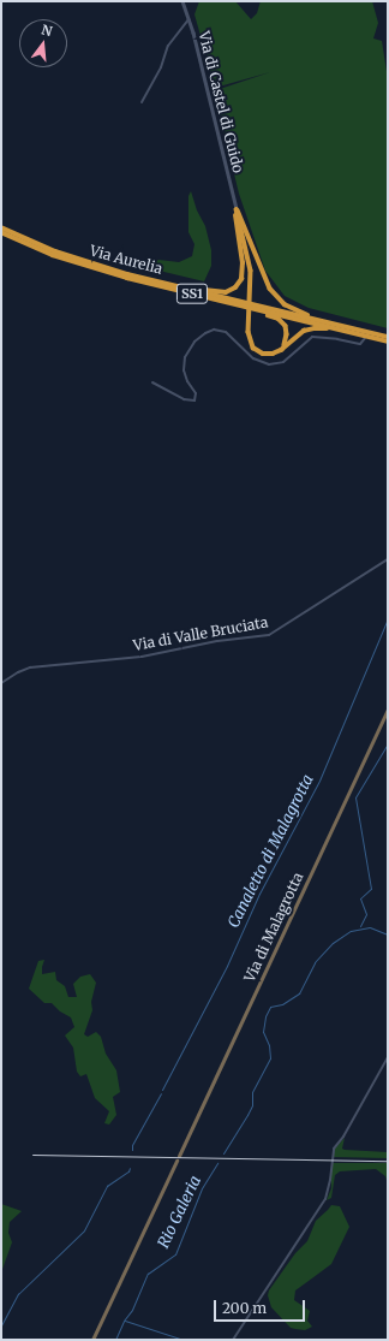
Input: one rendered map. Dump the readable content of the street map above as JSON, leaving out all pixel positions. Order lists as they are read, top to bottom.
{
  "streets": {
    "highway": ["Via Aurelia", "SS1"],
    "main road": ["Via di Malagrotta"],
    "street": ["Via di Castel di Guido", "Via di Valle Bruciata"]
  },
  "water": ["Canaletto di Malagrotta", "Rio Galeria"],
  "scale_bar": "200 m",
  "north": "top"
}
